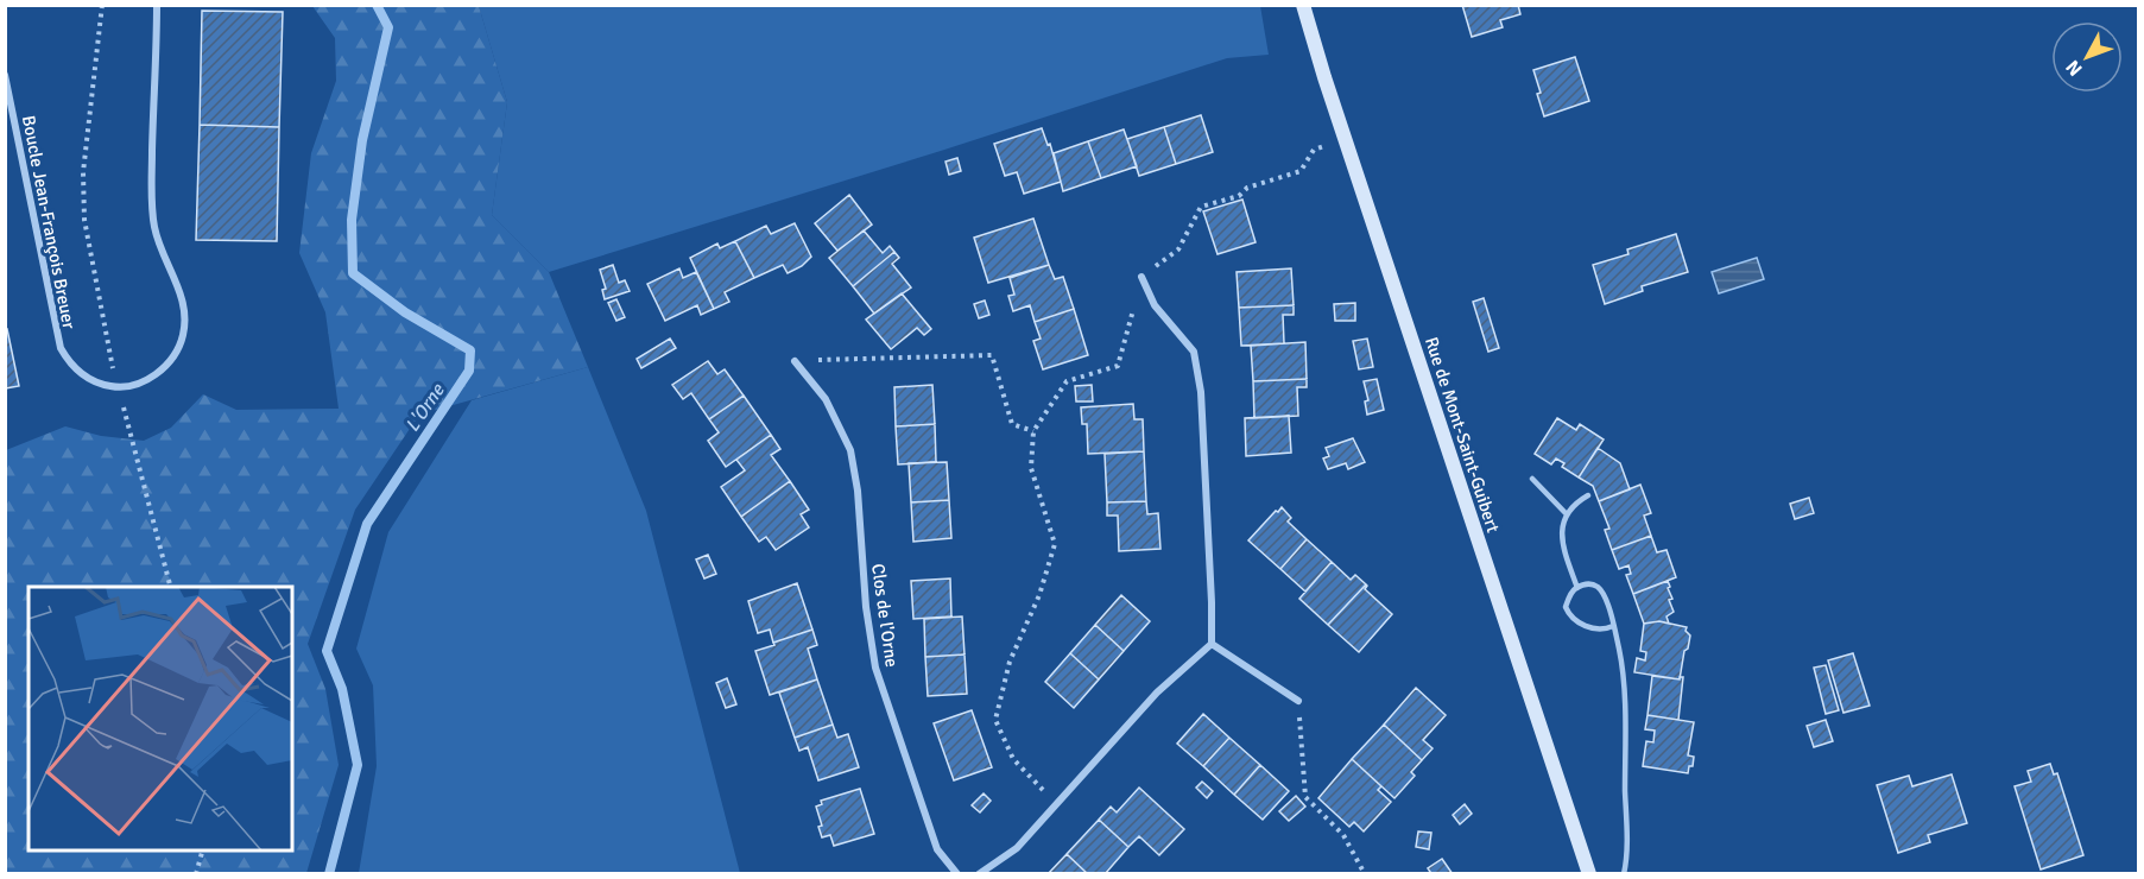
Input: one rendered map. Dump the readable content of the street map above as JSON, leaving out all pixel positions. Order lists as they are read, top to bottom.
{
  "streets": {
    "street": ["Boucle Jean-François Breuer", "Rue de Mont-Saint-Guibert", "Clos de l'Orne"]
  },
  "water": ["L'Orne"],
  "north": "bottom left"
}
